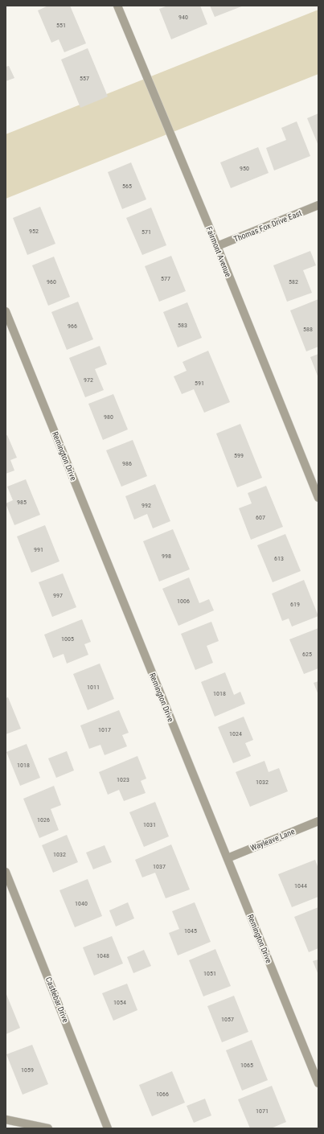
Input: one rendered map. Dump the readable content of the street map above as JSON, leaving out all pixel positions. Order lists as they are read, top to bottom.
{
  "streets": {
    "street": [
      "Thomas Fox Drive East",
      "Fairmont Avenue",
      "Remington Drive",
      "Wayleave Lane",
      "Castlebar Drive"
    ]
  },
  "crossings": [
    ["Thomas Fox Drive East", "Fairmont Avenue"],
    ["Remington Drive", "Wayleave Lane"]
  ],
  "house_numbers": [
    "940",
    "551",
    "557",
    "950",
    "565",
    "952",
    "571",
    "577",
    "960",
    "582",
    "583",
    "966",
    "588",
    "972",
    "591",
    "980",
    "599",
    "986",
    "985",
    "992",
    "607",
    "991",
    "998",
    "613",
    "997",
    "1006",
    "619",
    "1005",
    "625",
    "1011",
    "1018",
    "1017",
    "1024",
    "1018",
    "1023",
    "1032",
    "1026",
    "1031",
    "1032",
    "1037",
    "1044",
    "1040",
    "1045",
    "1048",
    "1051",
    "1054",
    "1057",
    "1065",
    "1059",
    "1066",
    "1071"
  ]
}
